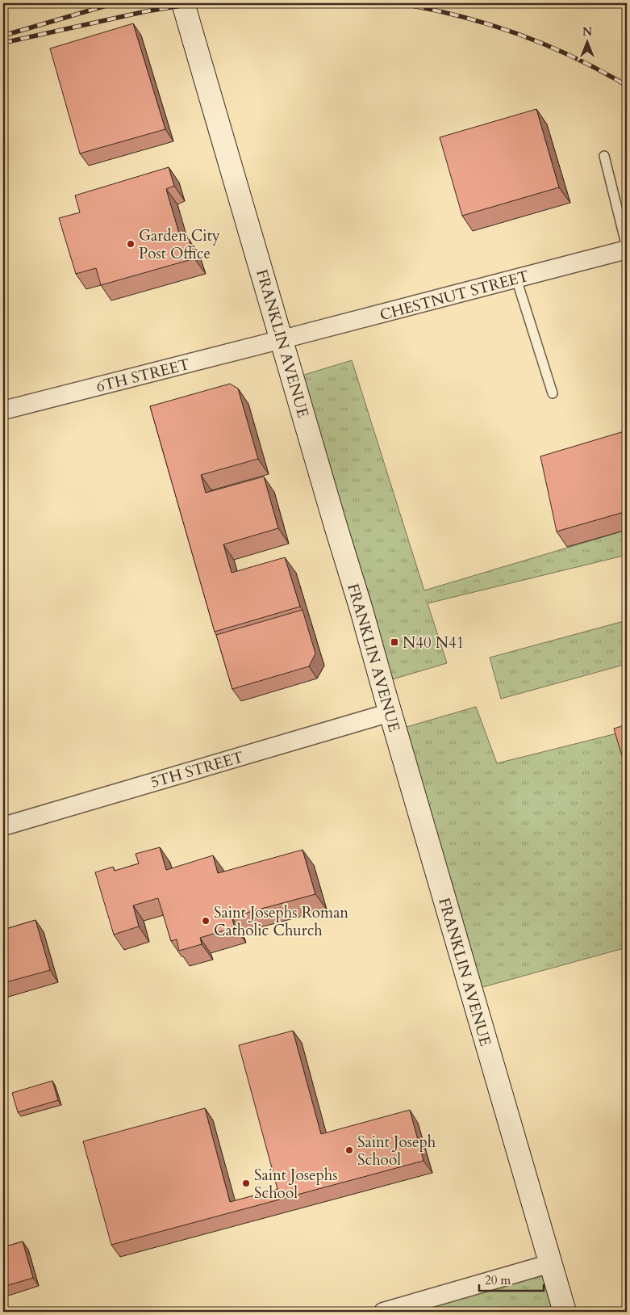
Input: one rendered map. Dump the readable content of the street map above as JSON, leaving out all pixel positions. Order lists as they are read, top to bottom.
{
  "streets": {
    "main road": ["FRANKLIN AVENUE"],
    "street": ["CHESTNUT STREET", "6TH STREET", "5TH STREET"]
  },
  "crossings": [
    ["CHESTNUT STREET", "FRANKLIN AVENUE"],
    ["CHESTNUT STREET", "6TH STREET"],
    ["FRANKLIN AVENUE", "6TH STREET"],
    ["FRANKLIN AVENUE", "5TH STREET"]
  ],
  "places": {
    "other": [
      "Garden City Post Office",
      "Saint Josephs Roman Catholic Church",
      "Saint Joseph School",
      "Saint Josephs School"
    ],
    "transit": ["N40 N41"]
  },
  "scale_bar": "20 m",
  "north": "top"
}
